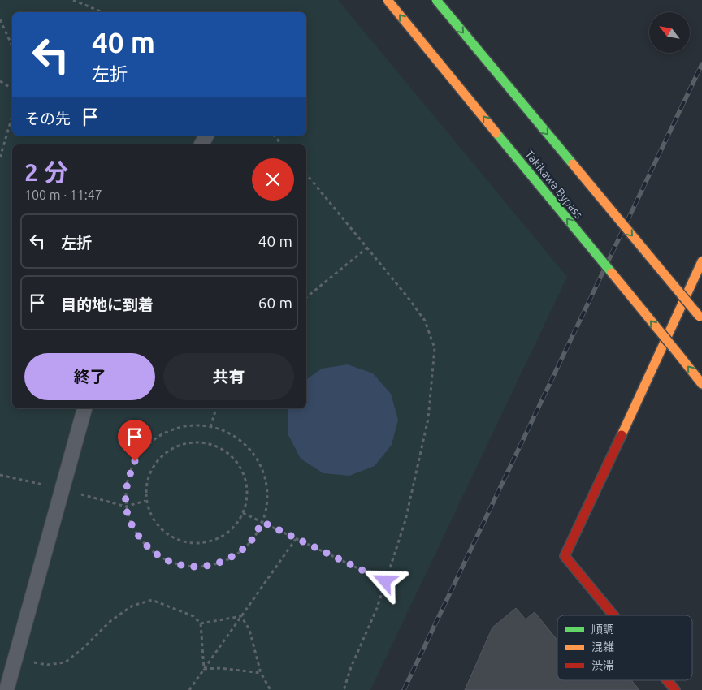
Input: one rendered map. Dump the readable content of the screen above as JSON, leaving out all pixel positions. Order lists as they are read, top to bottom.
{
  "streets": {
    "main road": ["Takikawa Bypass"]
  },
  "legend": ["順調", "混雑", "渋滞"],
  "north": "top left",
  "page": {
    "turn": ["40 m", "左折"],
    "then": "その先",
    "heading": ["2 分", "100 m · 11:47"],
    "list": [
      {
        "name": "左折",
        "value": "40 m"
      },
      {
        "name": "目的地に到着",
        "value": "60 m"
      }
    ],
    "buttons": ["終了", "共有"]
  }
}
